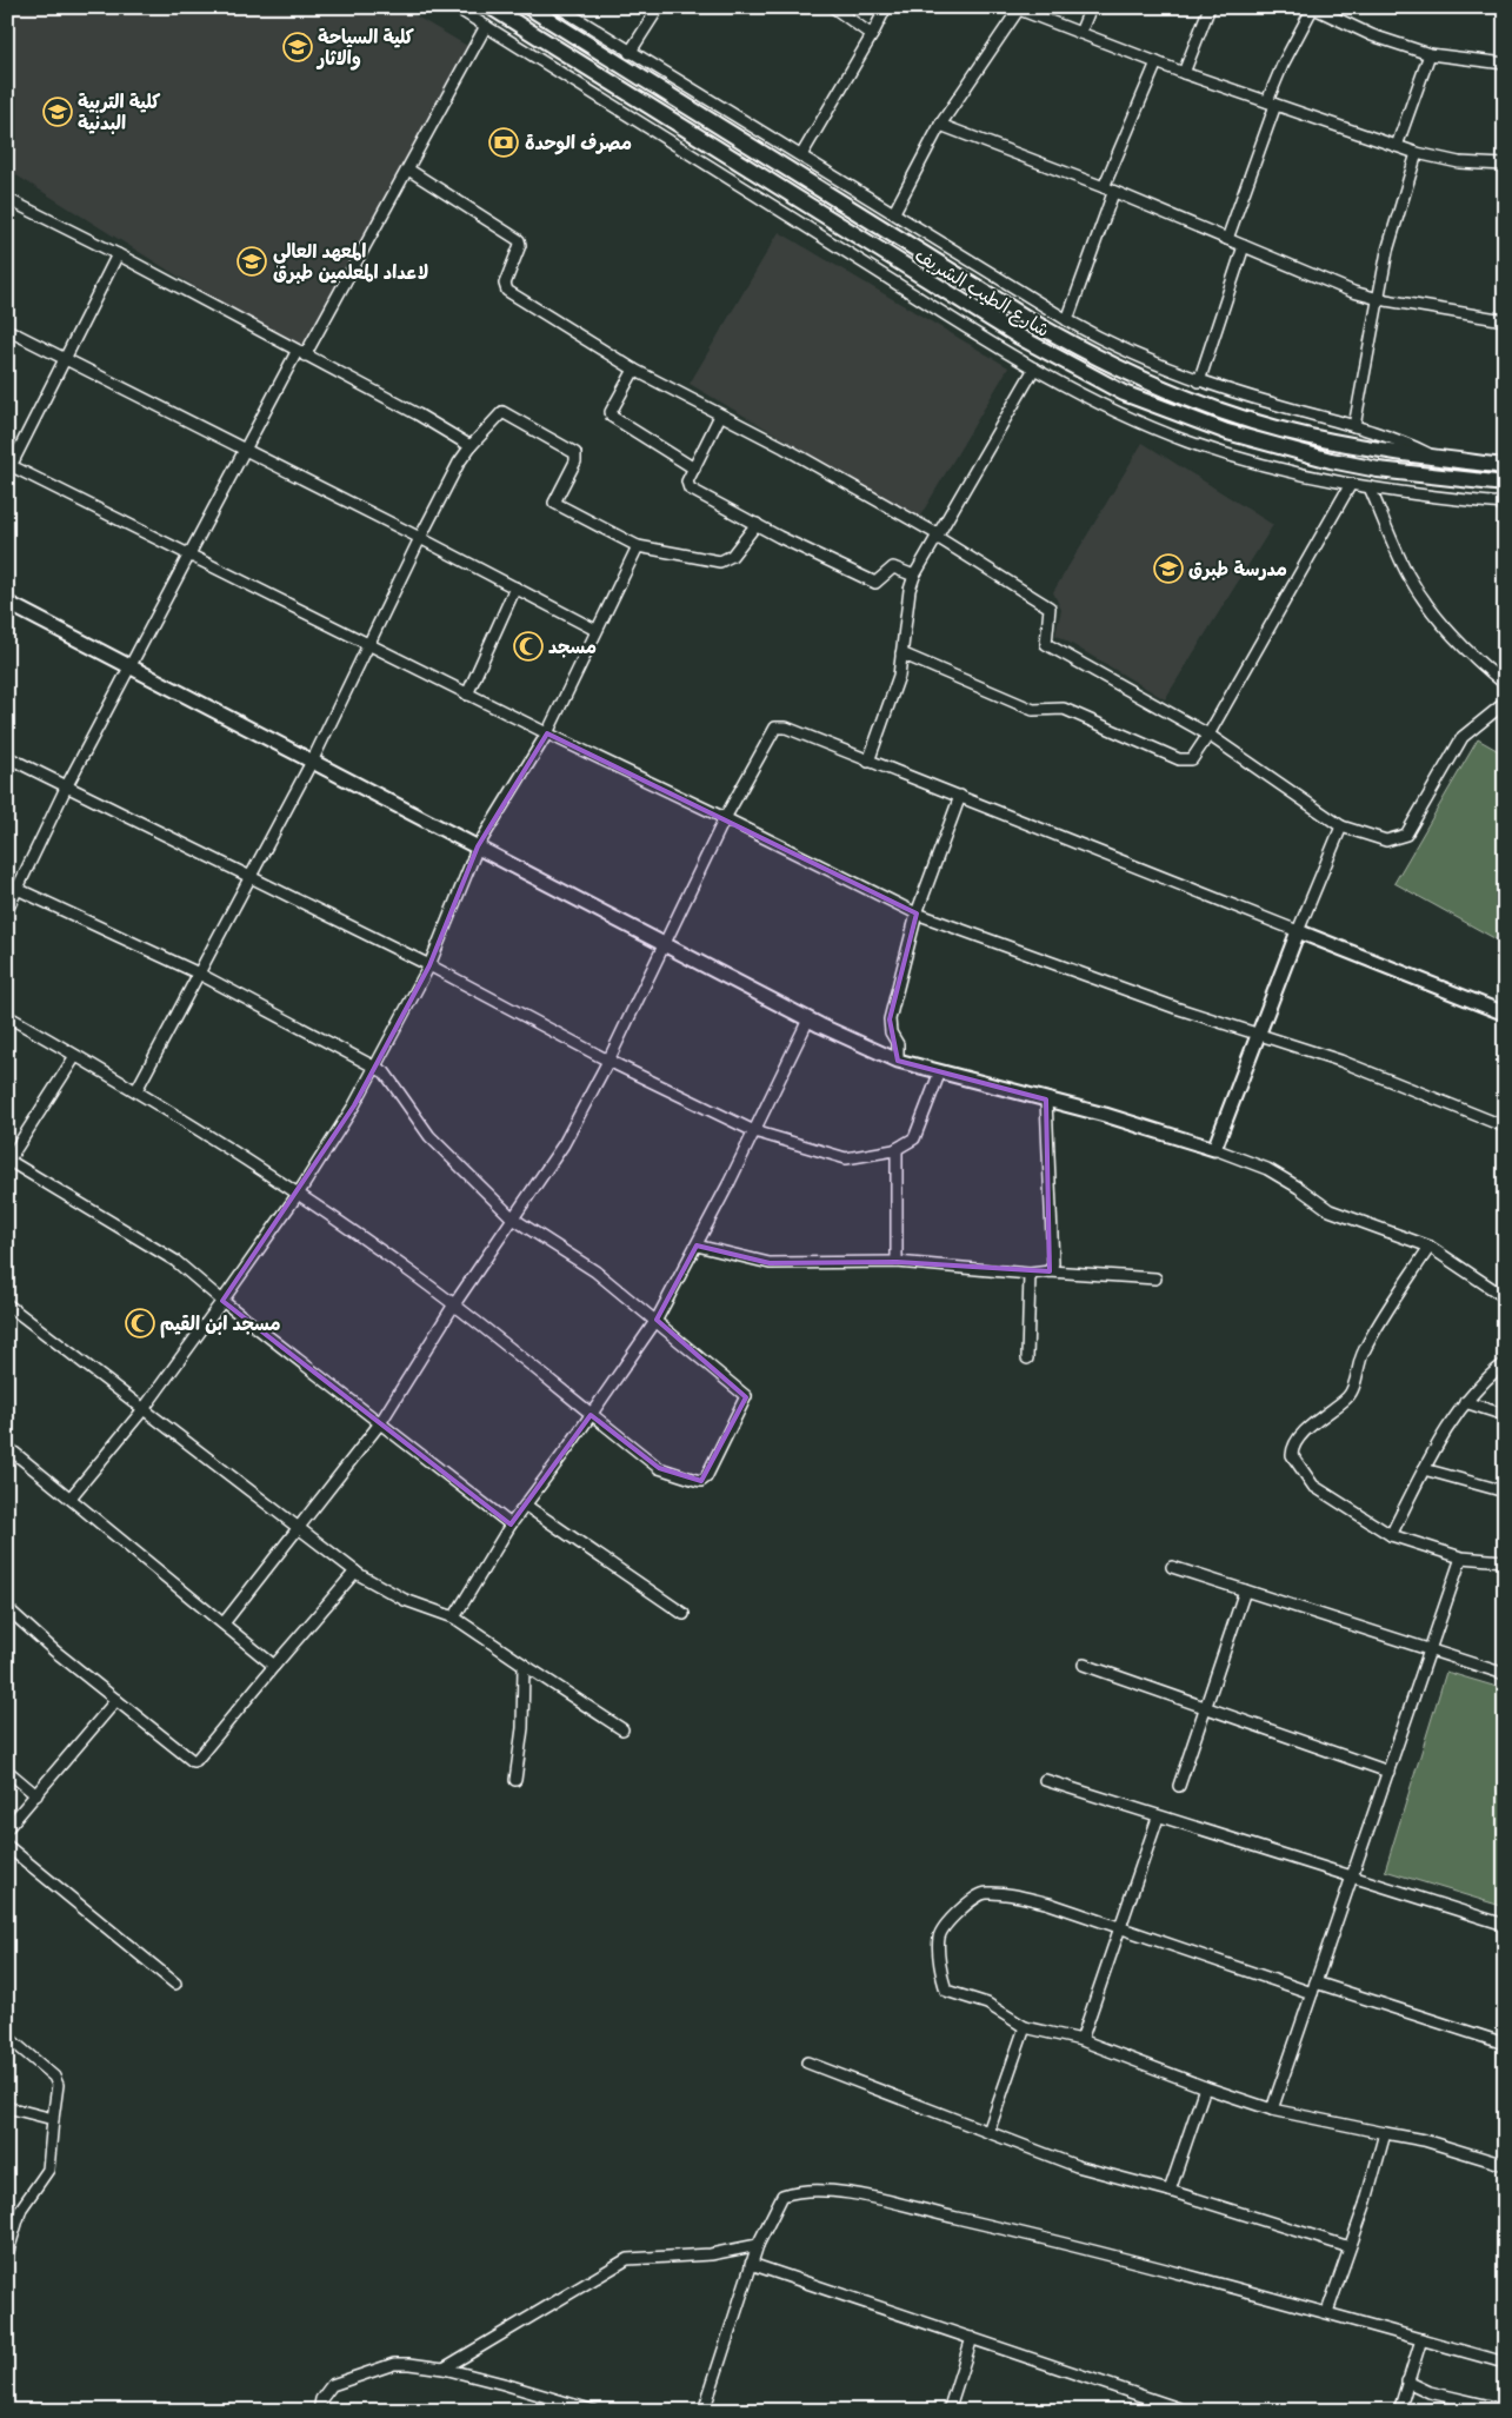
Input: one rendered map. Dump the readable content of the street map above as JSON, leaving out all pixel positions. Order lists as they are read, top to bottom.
{
  "streets": {
    "main road": ["شارع الطيب الشريف"]
  },
  "places": {
    "school or university": [
      "كلية السياحة والاثار",
      "كلية التربية البدنية",
      "المعهد العالي لاعداد المعلمين طبرق",
      "مدرسة طبرق"
    ],
    "bank": ["مصرف الوحدة"],
    "mosque": ["مسجد", "مسجد ابن القيم"]
  }
}
